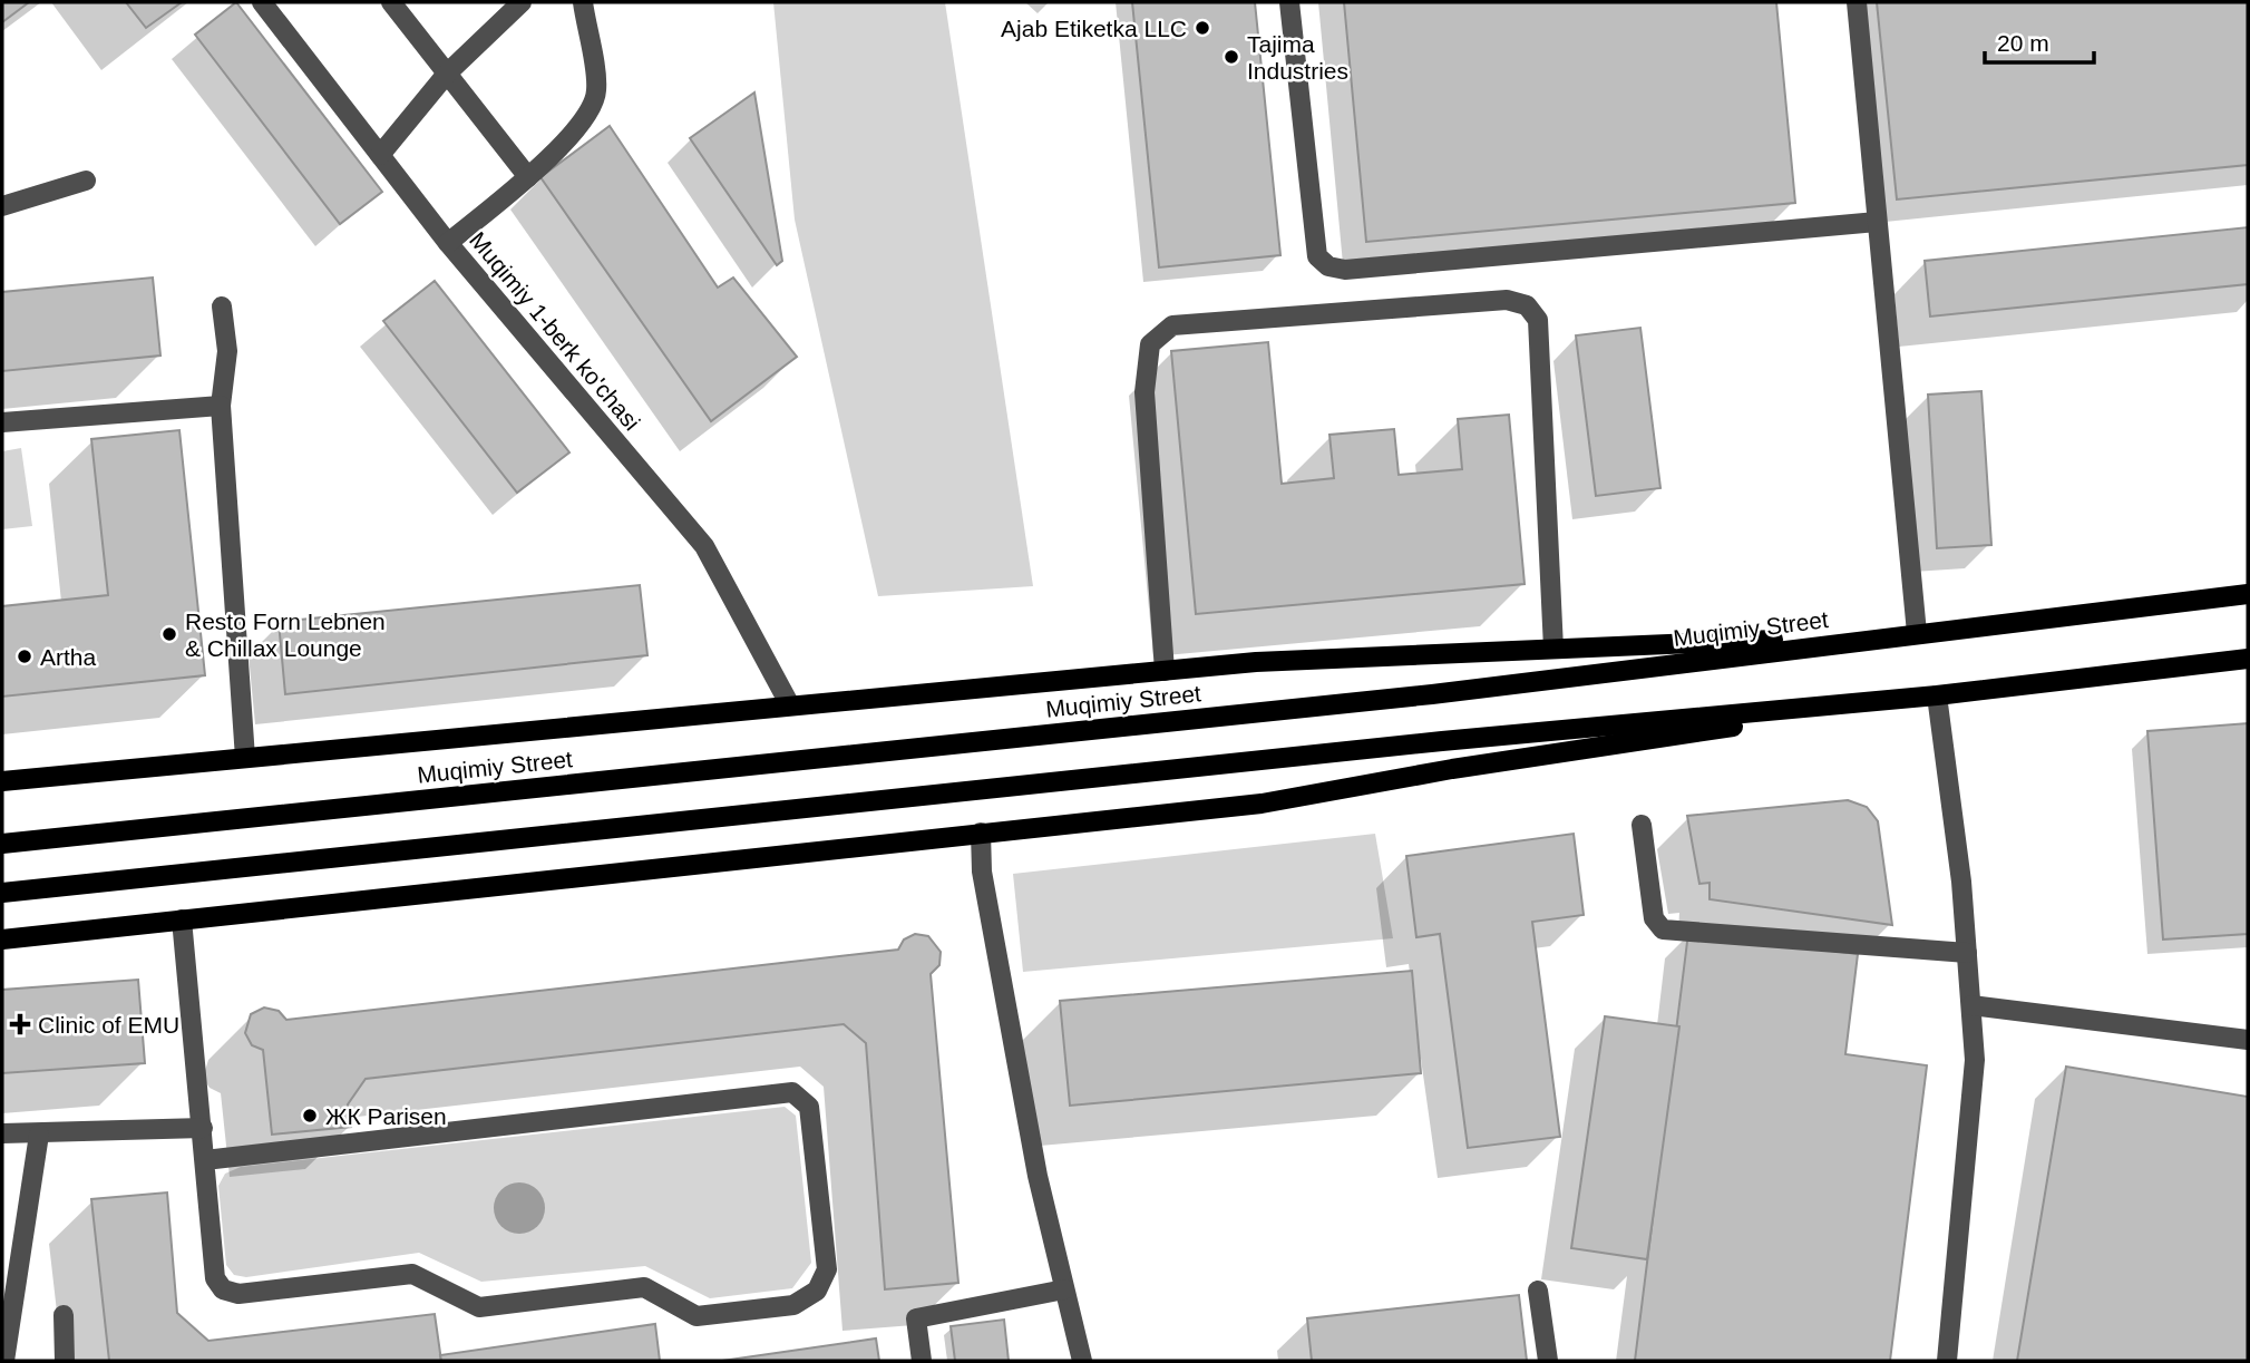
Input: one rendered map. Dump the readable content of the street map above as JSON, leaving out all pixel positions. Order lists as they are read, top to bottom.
{
  "streets": {
    "main road": ["Muqimiy Street"],
    "lane": ["Muqimiy 1-berk ko'chasi"]
  },
  "places": {
    "other": [
      "Ajab Etiketka LLC",
      "Tajima Industries",
      "Resto Forn Lebnen & Chillax Lounge",
      "Artha",
      "ЖК Parisen"
    ],
    "health": ["Clinic of EMU"]
  },
  "scale_bar": "20 m"
}
